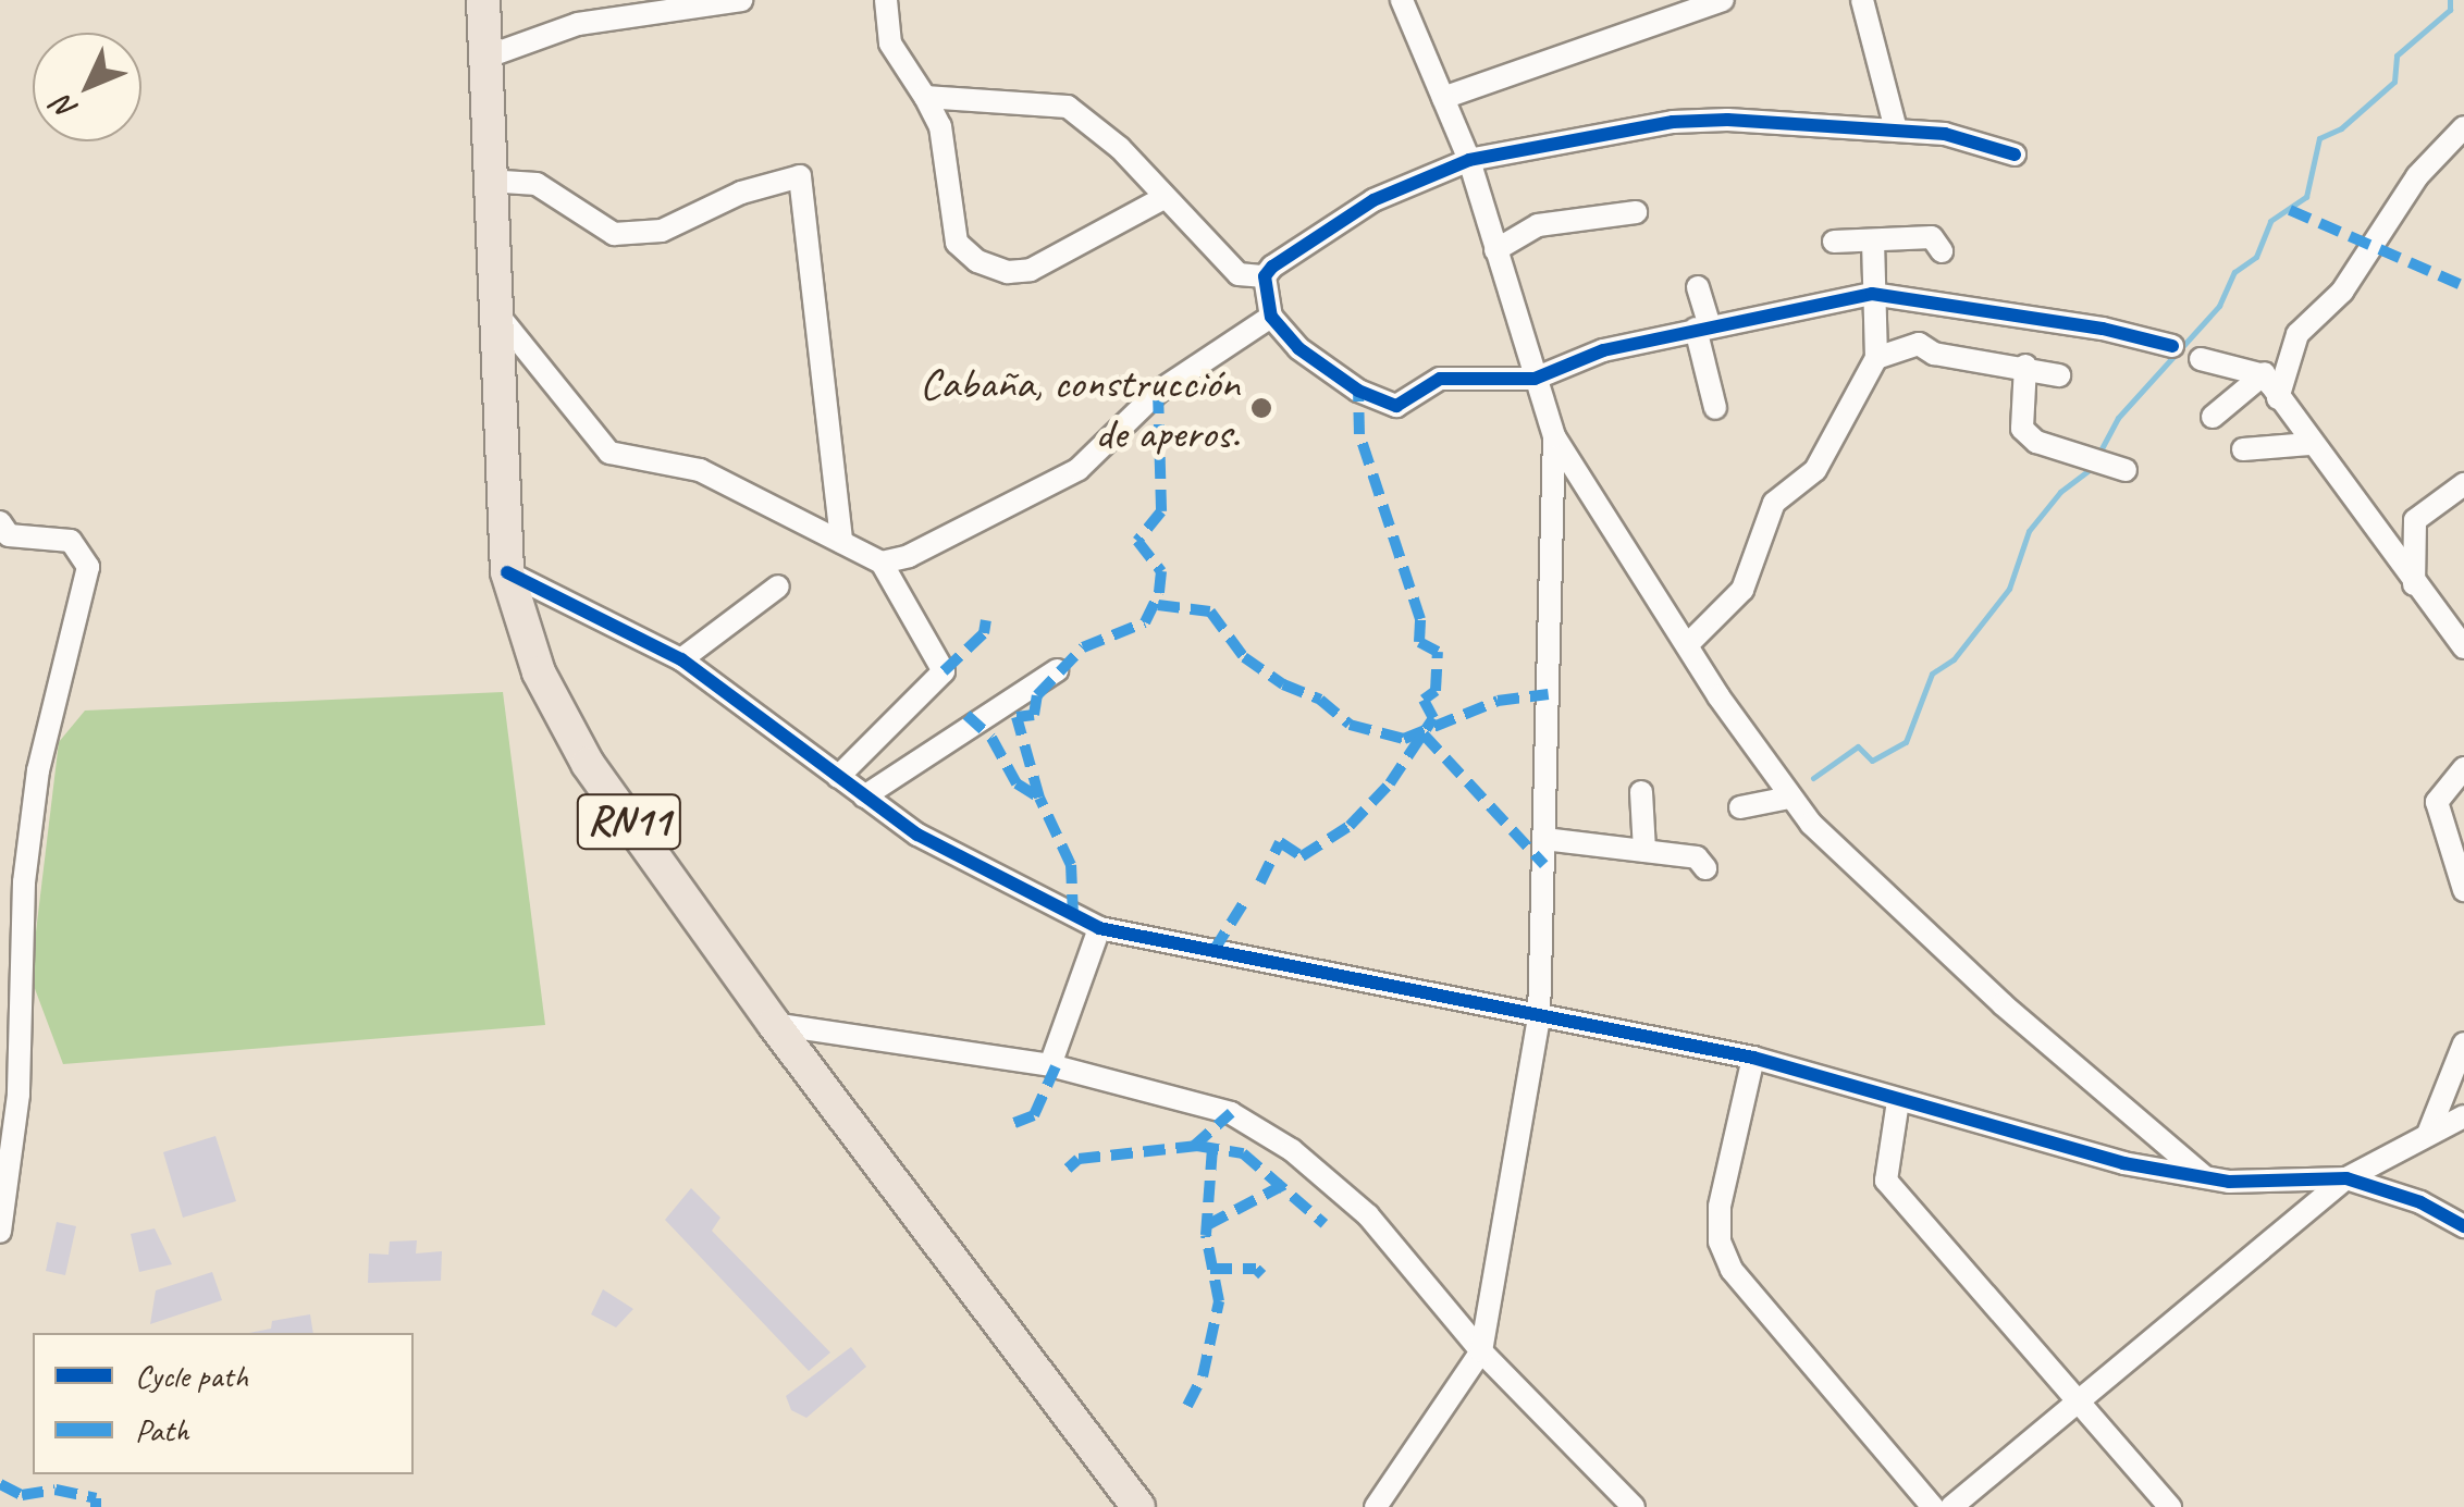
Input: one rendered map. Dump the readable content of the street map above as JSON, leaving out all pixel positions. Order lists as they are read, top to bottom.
{
  "streets": {
    "main road": ["RN11"]
  },
  "places": ["Cabaña, construcción de aperos."],
  "legend": ["Cycle path", "Path"],
  "north": "bottom left"
}
